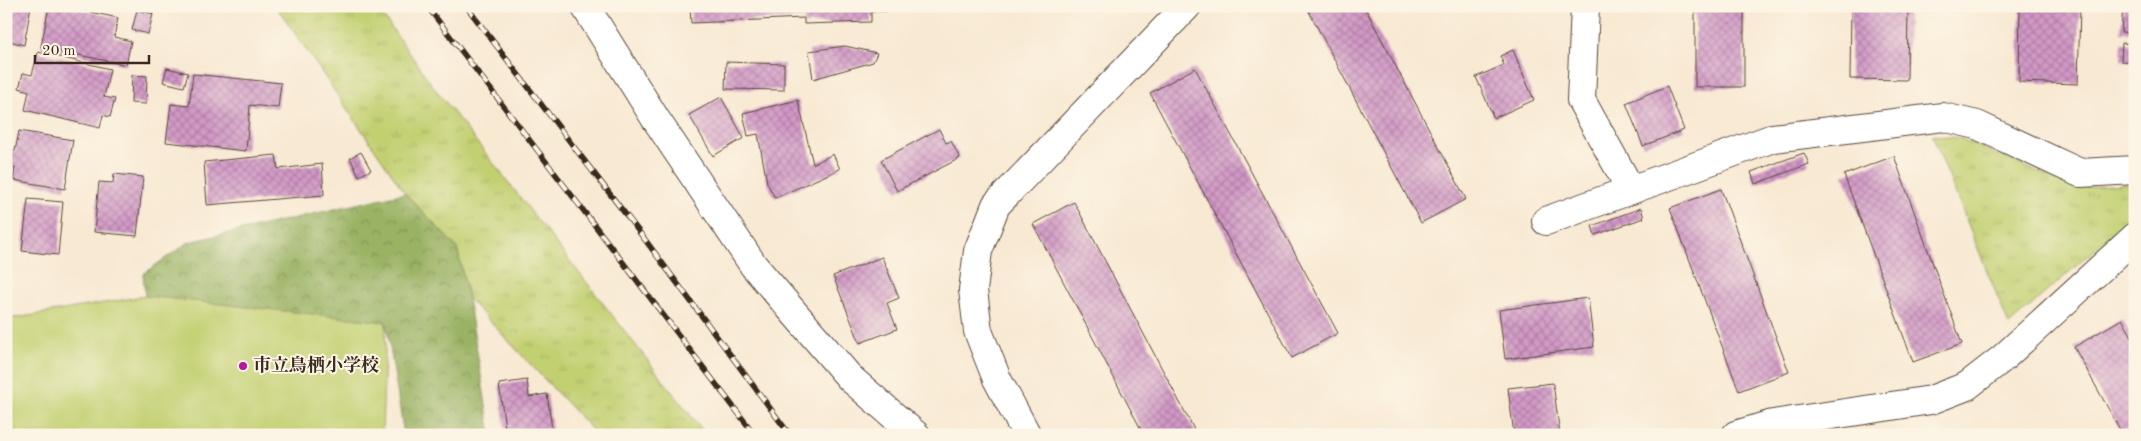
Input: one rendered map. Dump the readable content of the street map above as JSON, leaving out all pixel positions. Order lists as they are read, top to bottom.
{
  "places": ["市立鳥栖小学校"],
  "scale_bar": "20 m"
}
